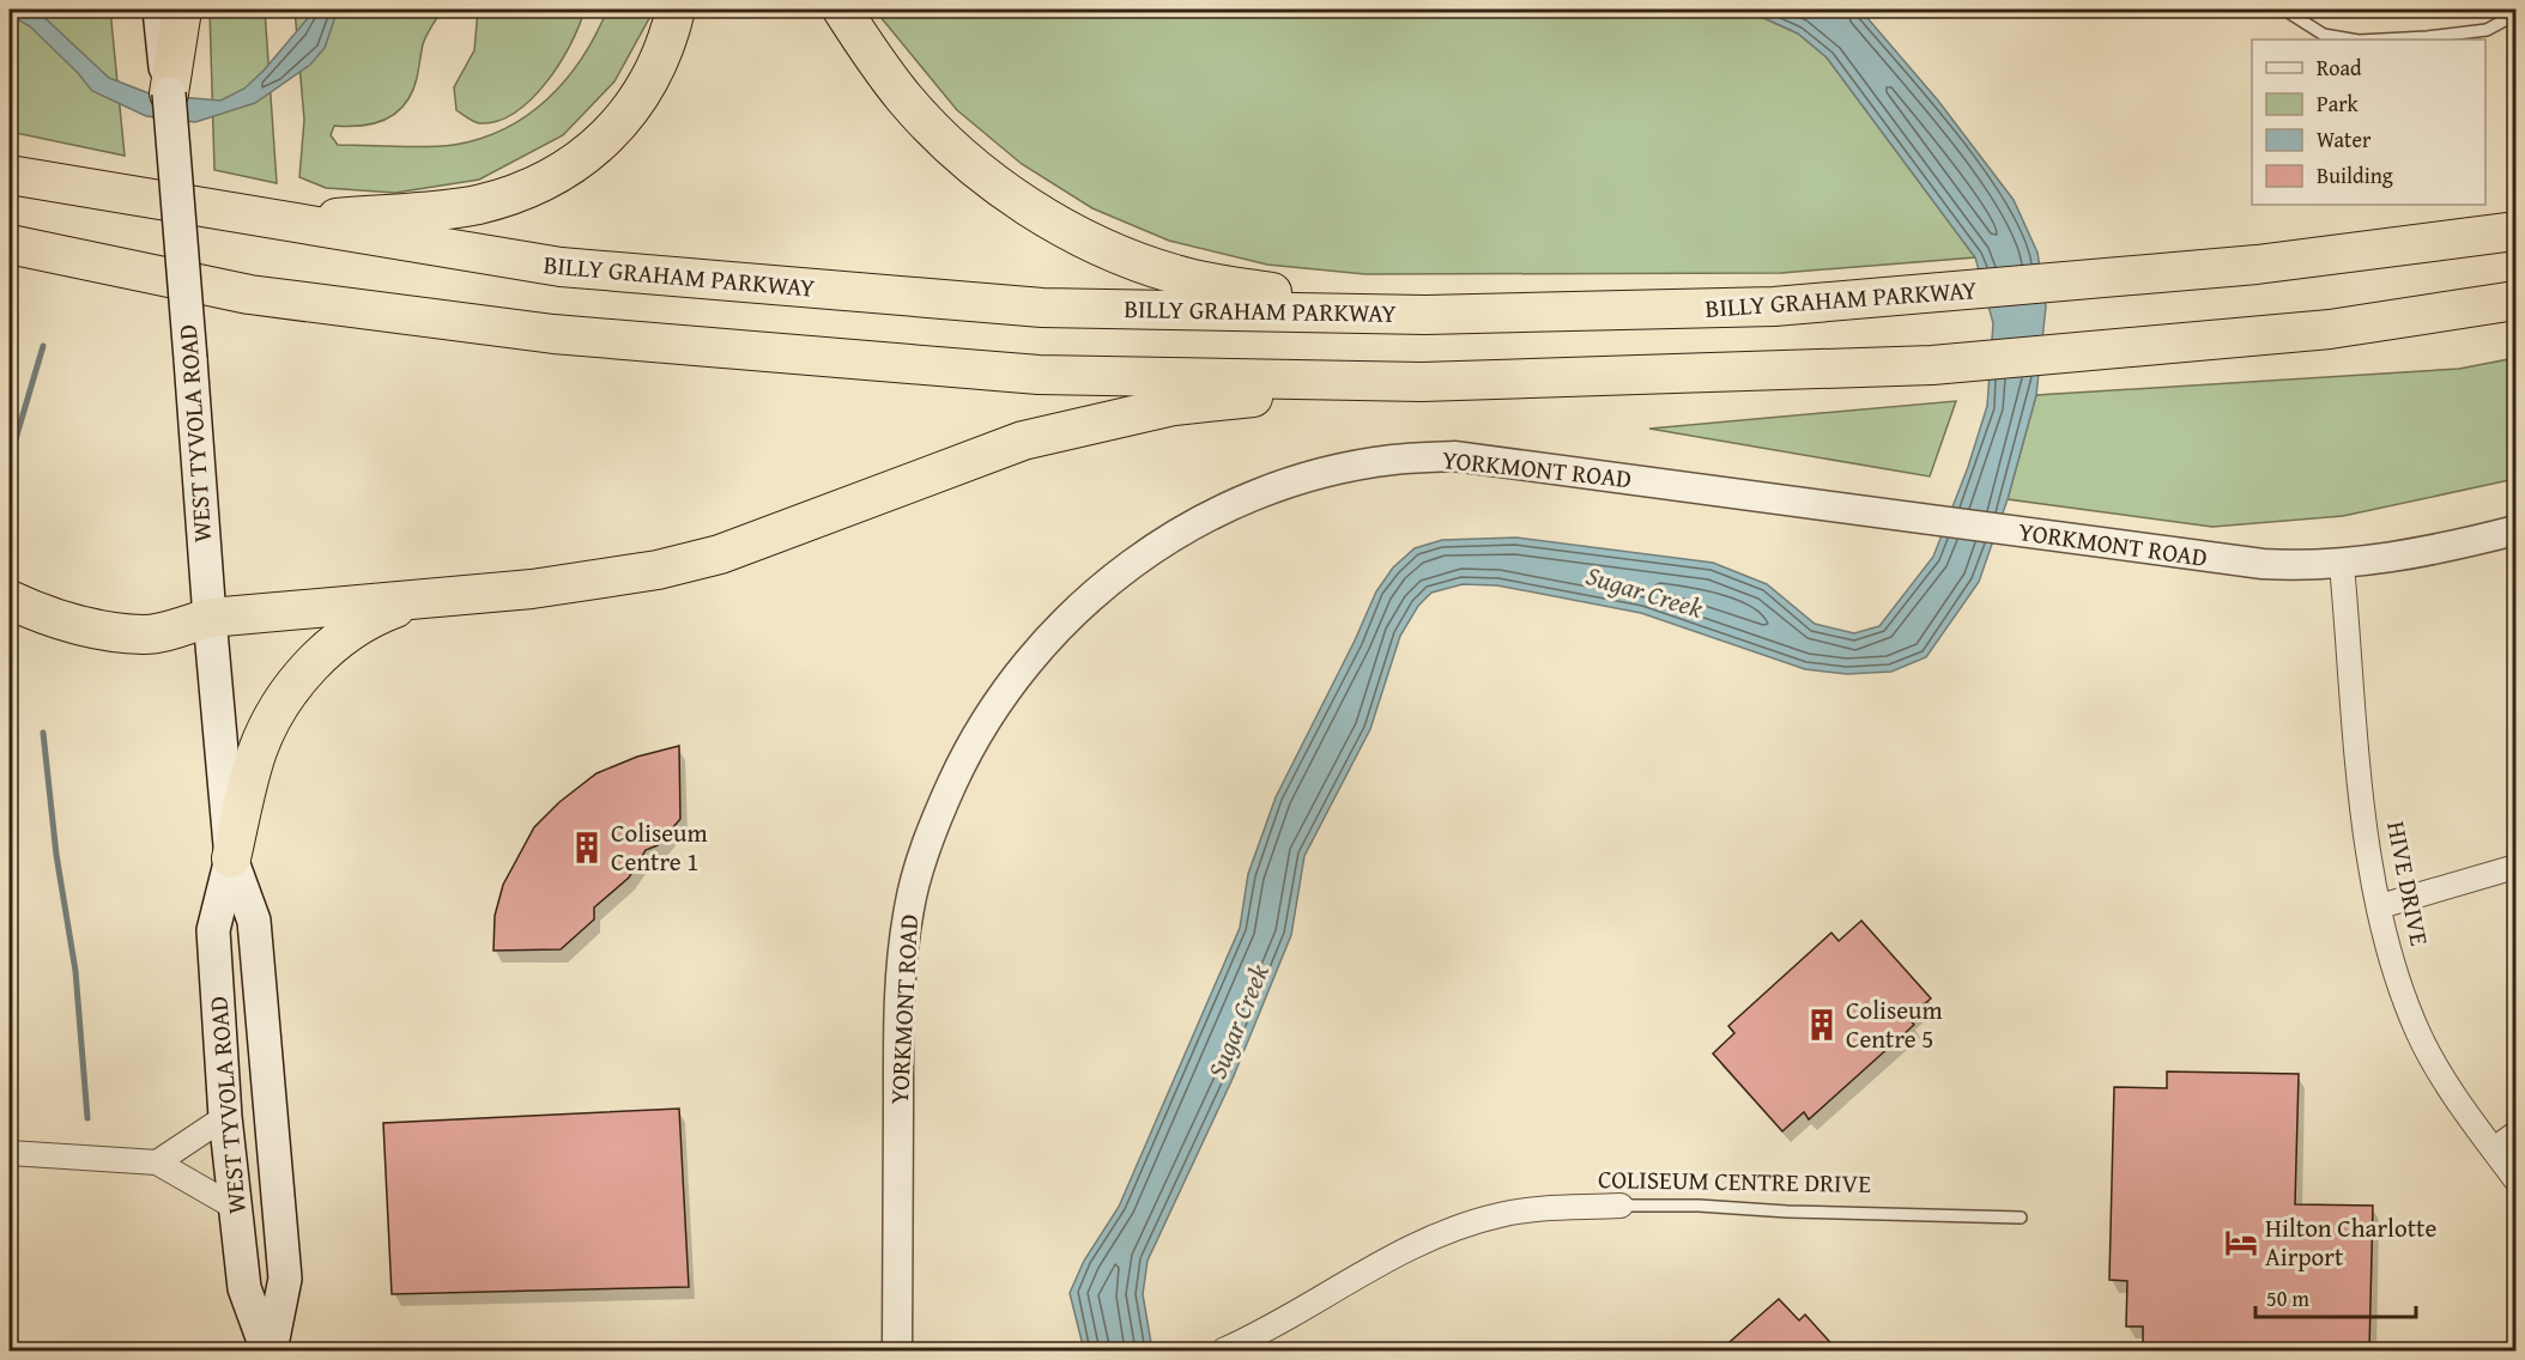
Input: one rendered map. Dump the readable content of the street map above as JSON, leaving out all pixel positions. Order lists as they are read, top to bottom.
{
  "streets": {
    "highway": ["BILLY GRAHAM PARKWAY"],
    "main road": ["WEST TYVOLA ROAD"],
    "street": ["YORKMONT ROAD", "HIVE DRIVE", "COLISEUM CENTRE DRIVE"]
  },
  "crossings": [
    ["YORKMONT ROAD", "HIVE DRIVE"]
  ],
  "water": ["Sugar Creek"],
  "places": {
    "building": ["Coliseum Centre 1", "Coliseum Centre 5"],
    "hotel": ["Hilton Charlotte Airport"]
  },
  "legend": [
    "Road",
    "Park",
    "Water",
    "Building"
  ],
  "scale_bar": "50 m"
}
